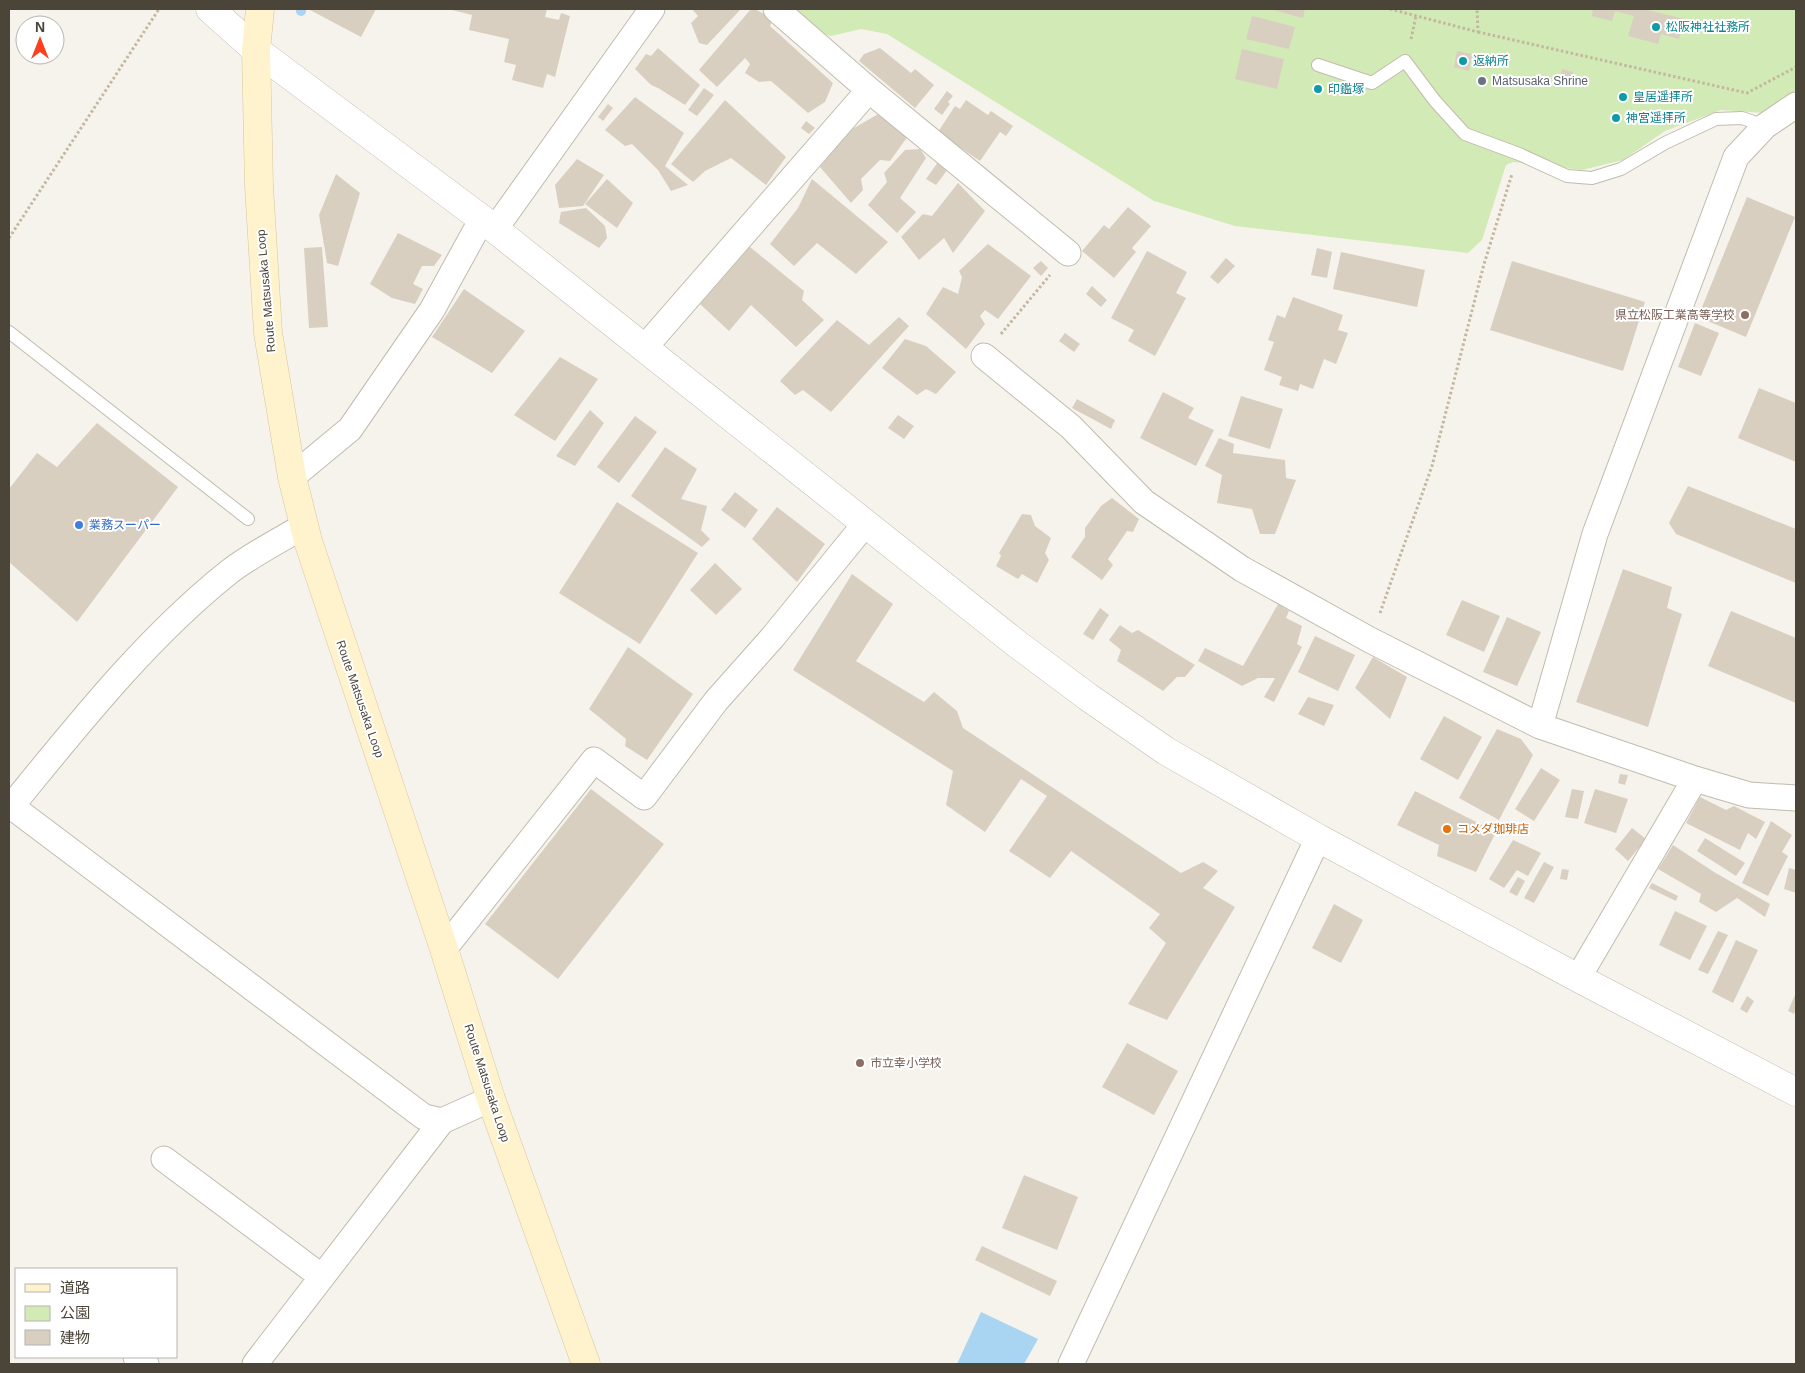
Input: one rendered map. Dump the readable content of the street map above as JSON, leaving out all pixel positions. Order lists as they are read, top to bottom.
{
  "streets": {
    "main road": ["Route Matsusaka Loop"]
  },
  "places": [
    "松阪神社社務所",
    "返納所",
    "Matsusaka Shrine",
    "印鑑塚",
    "皇居遥拝所",
    "神宮遥拝所",
    "県立松阪工業高等学校",
    "業務スーパー",
    "コメダ珈琲店",
    "市立幸小学校"
  ],
  "legend": ["道路", "公園", "建物"],
  "north": "top"
}
